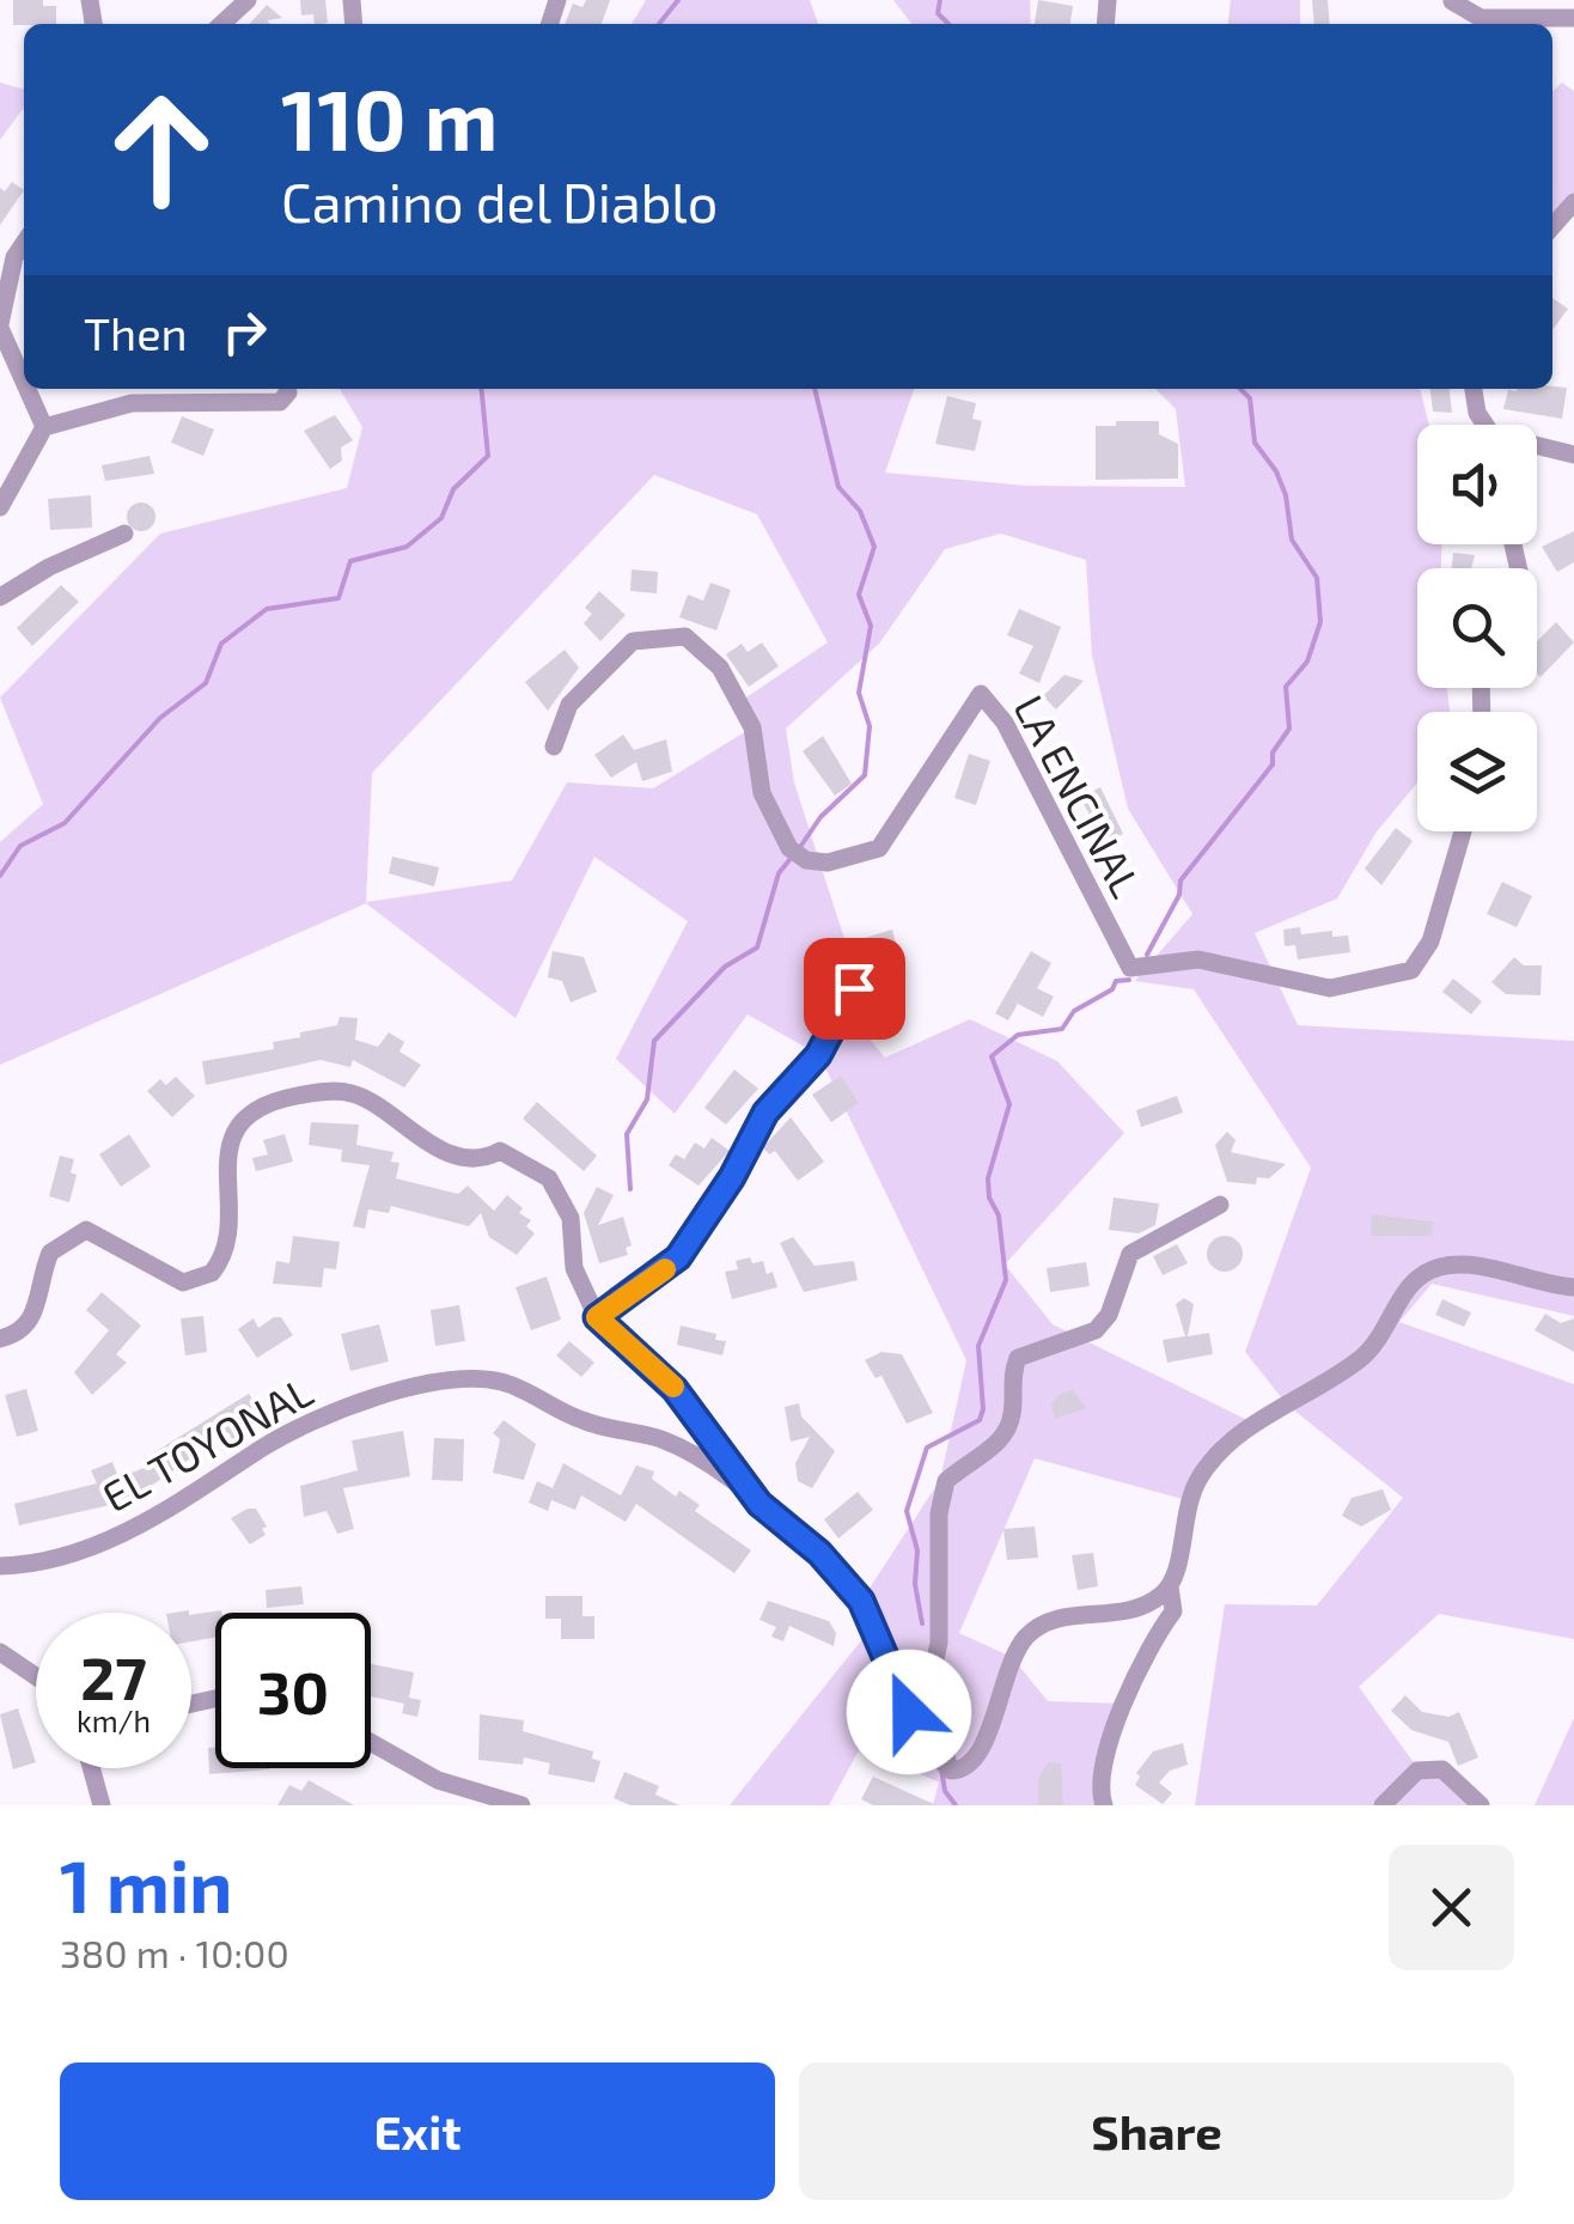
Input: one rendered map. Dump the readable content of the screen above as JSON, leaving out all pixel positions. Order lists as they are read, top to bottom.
{
  "streets": {
    "street": ["LA ENCINAL", "EL TOYONAL"]
  },
  "page": {
    "turn": ["110 m", "Camino del Diablo"],
    "then": "Then",
    "speed": "27 km/h",
    "limit": "30",
    "heading": ["1 min", "380 m · 10:00"],
    "buttons": ["Exit", "Share"]
  }
}
